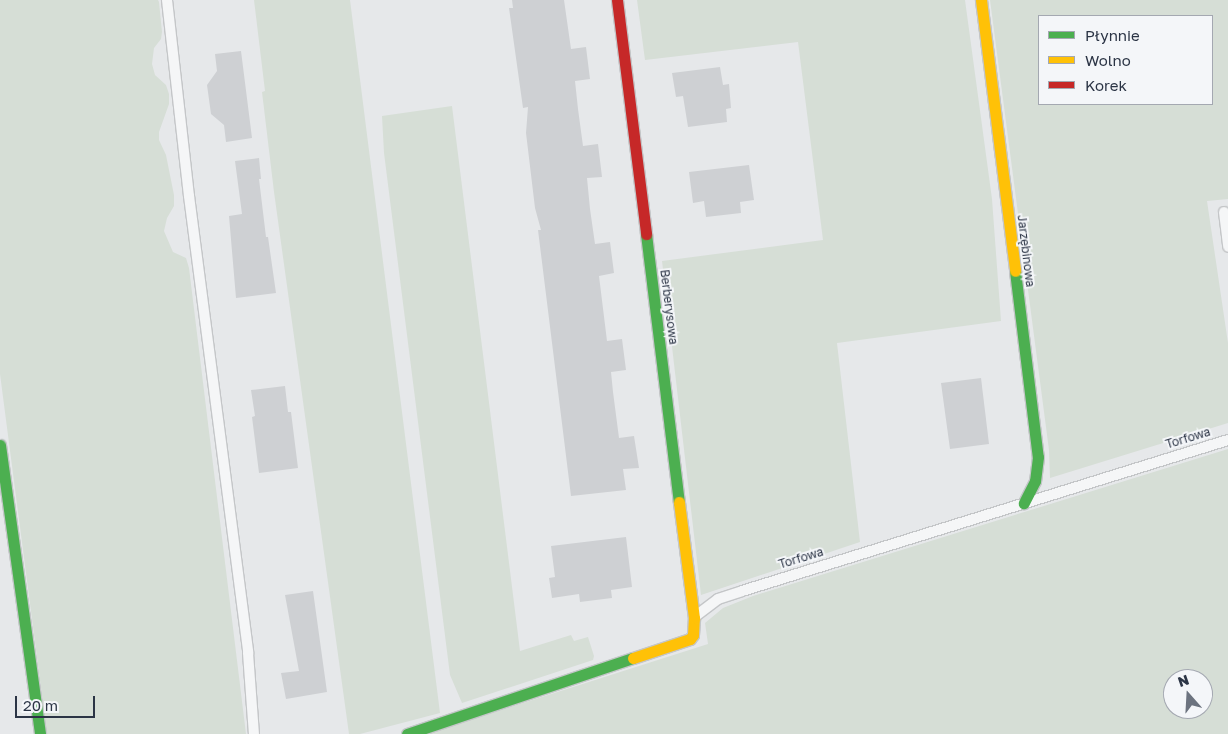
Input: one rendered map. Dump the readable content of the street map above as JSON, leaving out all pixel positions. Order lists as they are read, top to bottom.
{
  "streets": {
    "street": ["Jarzębinowa", "Berberysowa"],
    "lane": ["Torfowa"]
  },
  "crossings": [
    ["Jarzębinowa", "Torfowa"],
    ["Berberysowa", "Torfowa"]
  ],
  "legend": ["Płynnie", "Wolno", "Korek"],
  "scale_bar": "20 m",
  "north": "top"
}
